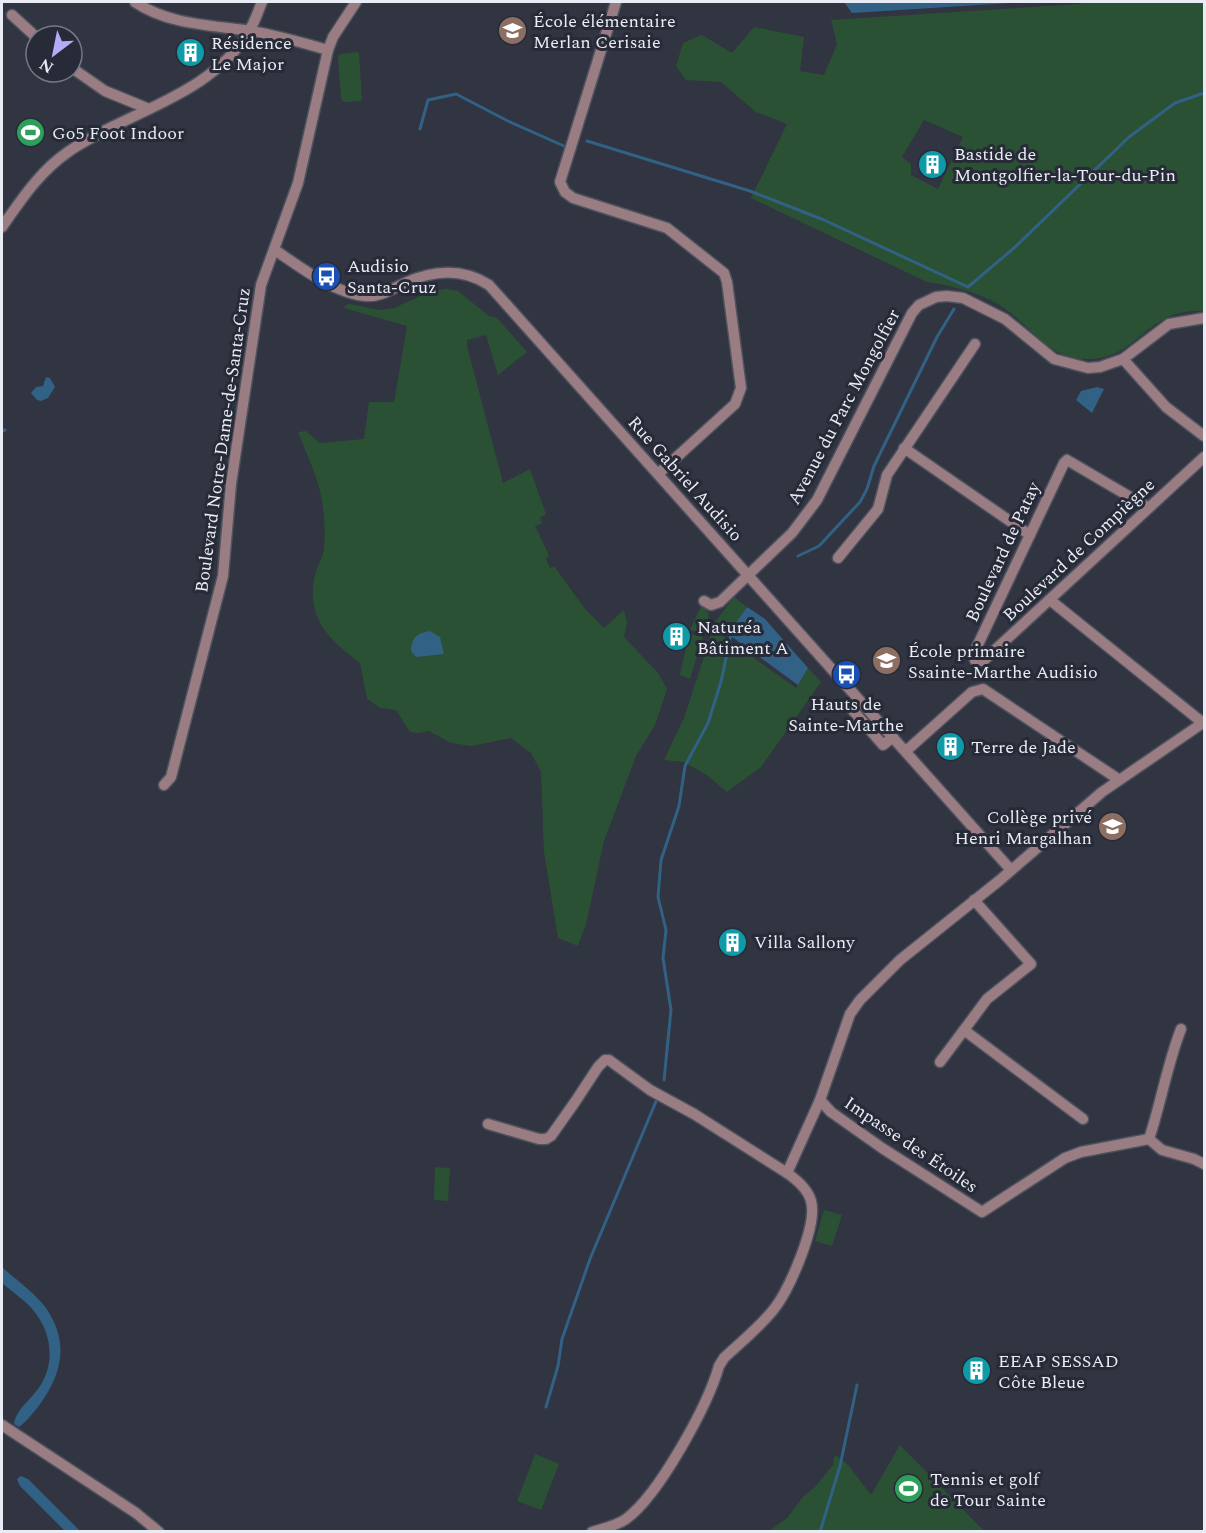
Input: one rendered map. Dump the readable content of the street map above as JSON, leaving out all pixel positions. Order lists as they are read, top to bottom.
{
  "streets": {
    "street": [
      "Avenue du Parc Mongolfier",
      "Boulevard Notre-Dame-de-Santa-Cruz",
      "Rue Gabriel Audisio",
      "Boulevard de Compiègne",
      "Boulevard de Patay",
      "Impasse des Étoiles"
    ]
  },
  "crossings": [
    ["Avenue du Parc Mongolfier", "Rue Gabriel Audisio"],
    ["Boulevard Notre-Dame-de-Santa-Cruz", "Rue Gabriel Audisio"],
    ["Boulevard de Compiègne", "Boulevard de Patay"]
  ],
  "places": {
    "school or university": ["École élémentaire Merlan Cerisaie", "École primaire Ssainte-Marthe Audisio", "Collège privé Henri Margalhan"],
    "building": [
      "Résidence Le Major",
      "Bastide de Montgolfier-la-Tour-du-Pin",
      "Naturéa Bâtiment A",
      "Terre de Jade",
      "Villa Sallony",
      "EEAP SESSAD Côte Bleue"
    ],
    "sports": ["Go5 Foot Indoor", "Tennis et golf de Tour Sainte"],
    "bus stop": ["Audisio Santa-Cruz", "Hauts de Sainte-Marthe"]
  },
  "north": "bottom left"
}
